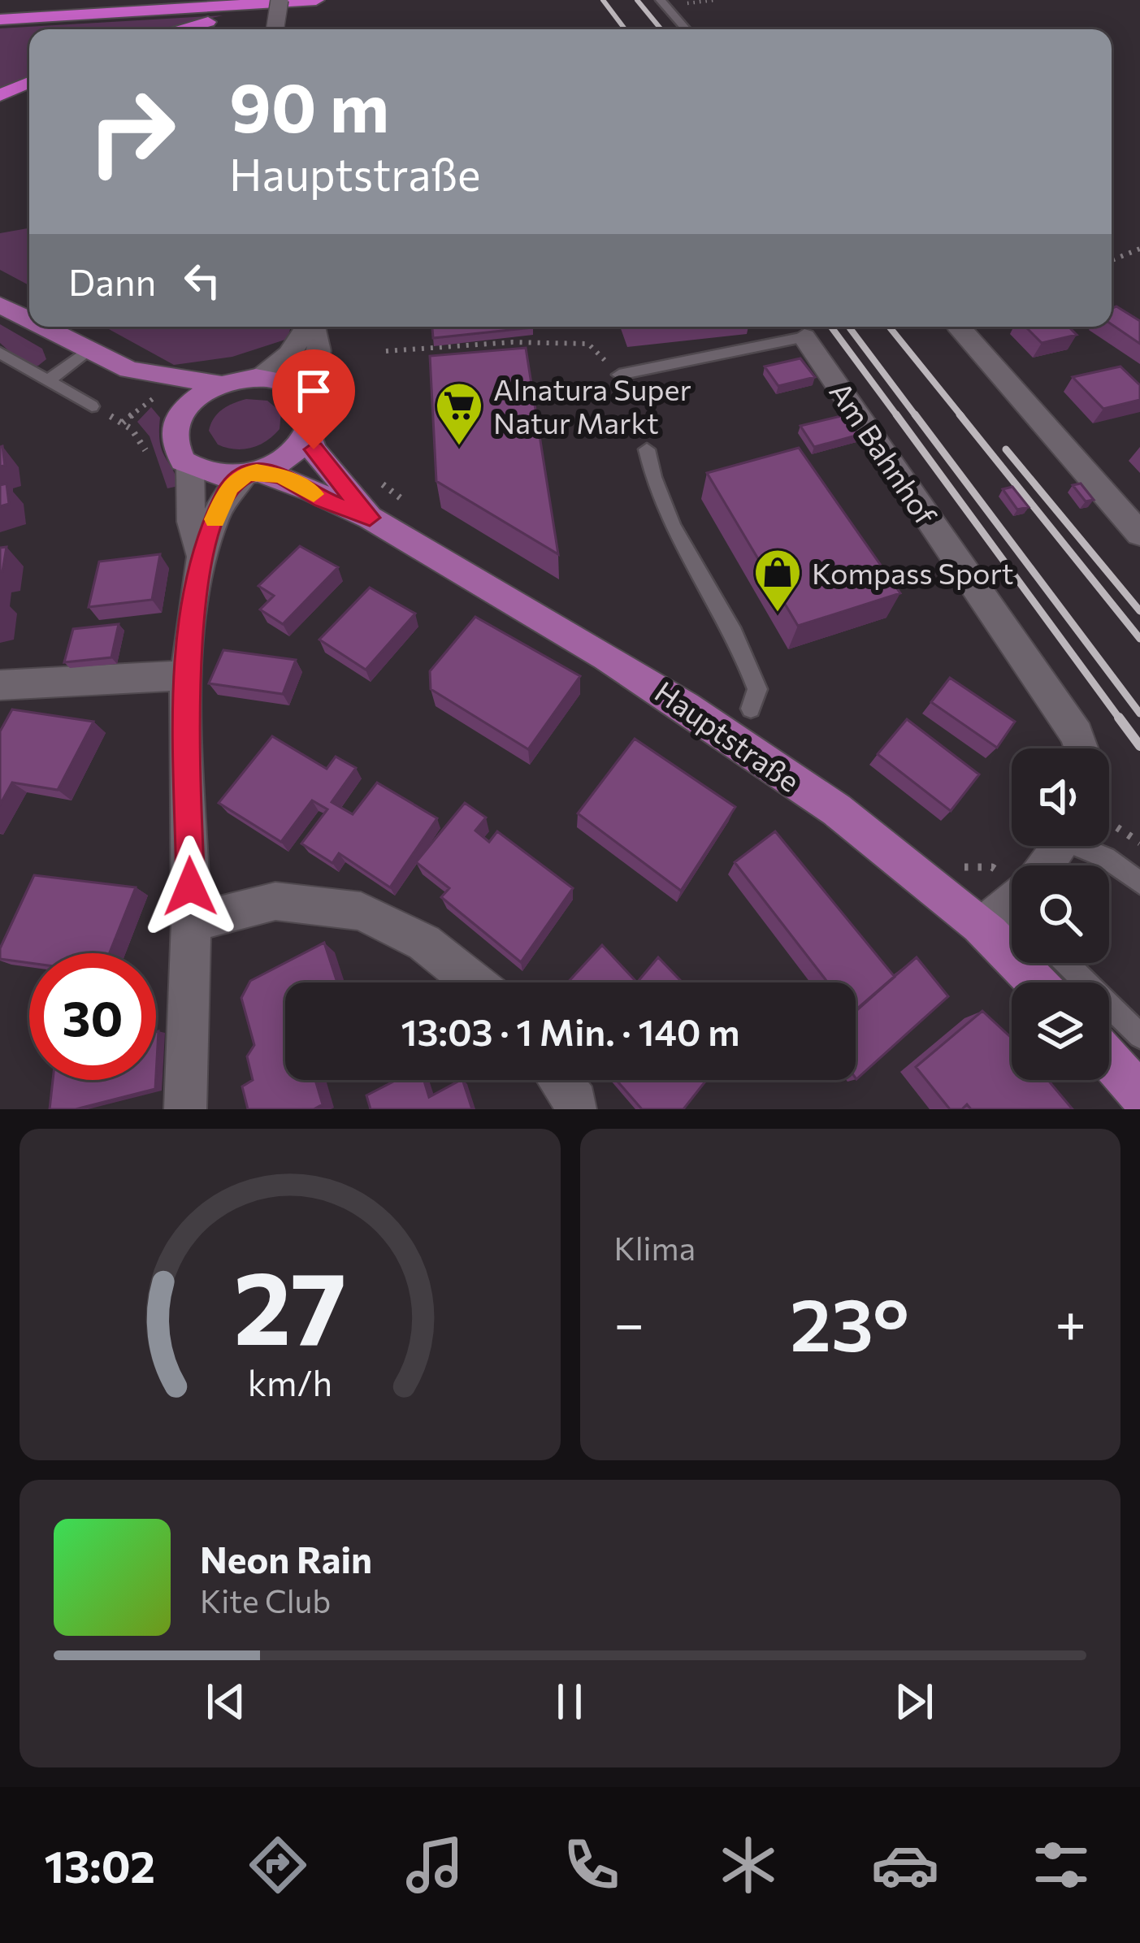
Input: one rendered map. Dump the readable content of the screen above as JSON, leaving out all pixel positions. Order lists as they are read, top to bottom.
{
  "streets": {
    "main road": ["Hauptstraße"],
    "street": ["Am Bahnhof"]
  },
  "places": {
    "supermarket": ["Alnatura Super Natur Markt"],
    "shop": ["Kompass Sport"]
  },
  "page": {
    "turn": ["90 m", "Hauptstraße"],
    "then": "Dann",
    "limit": "30",
    "trip": "13:03 · 1 Min. · 140 m",
    "tile": "Klima",
    "heat": ["−", "23°", "+"],
    "song": ["Neon Rain", "Kite Club"],
    "tabs": "13:02",
    "gauge": ["27", "km/h"]
  }
}
